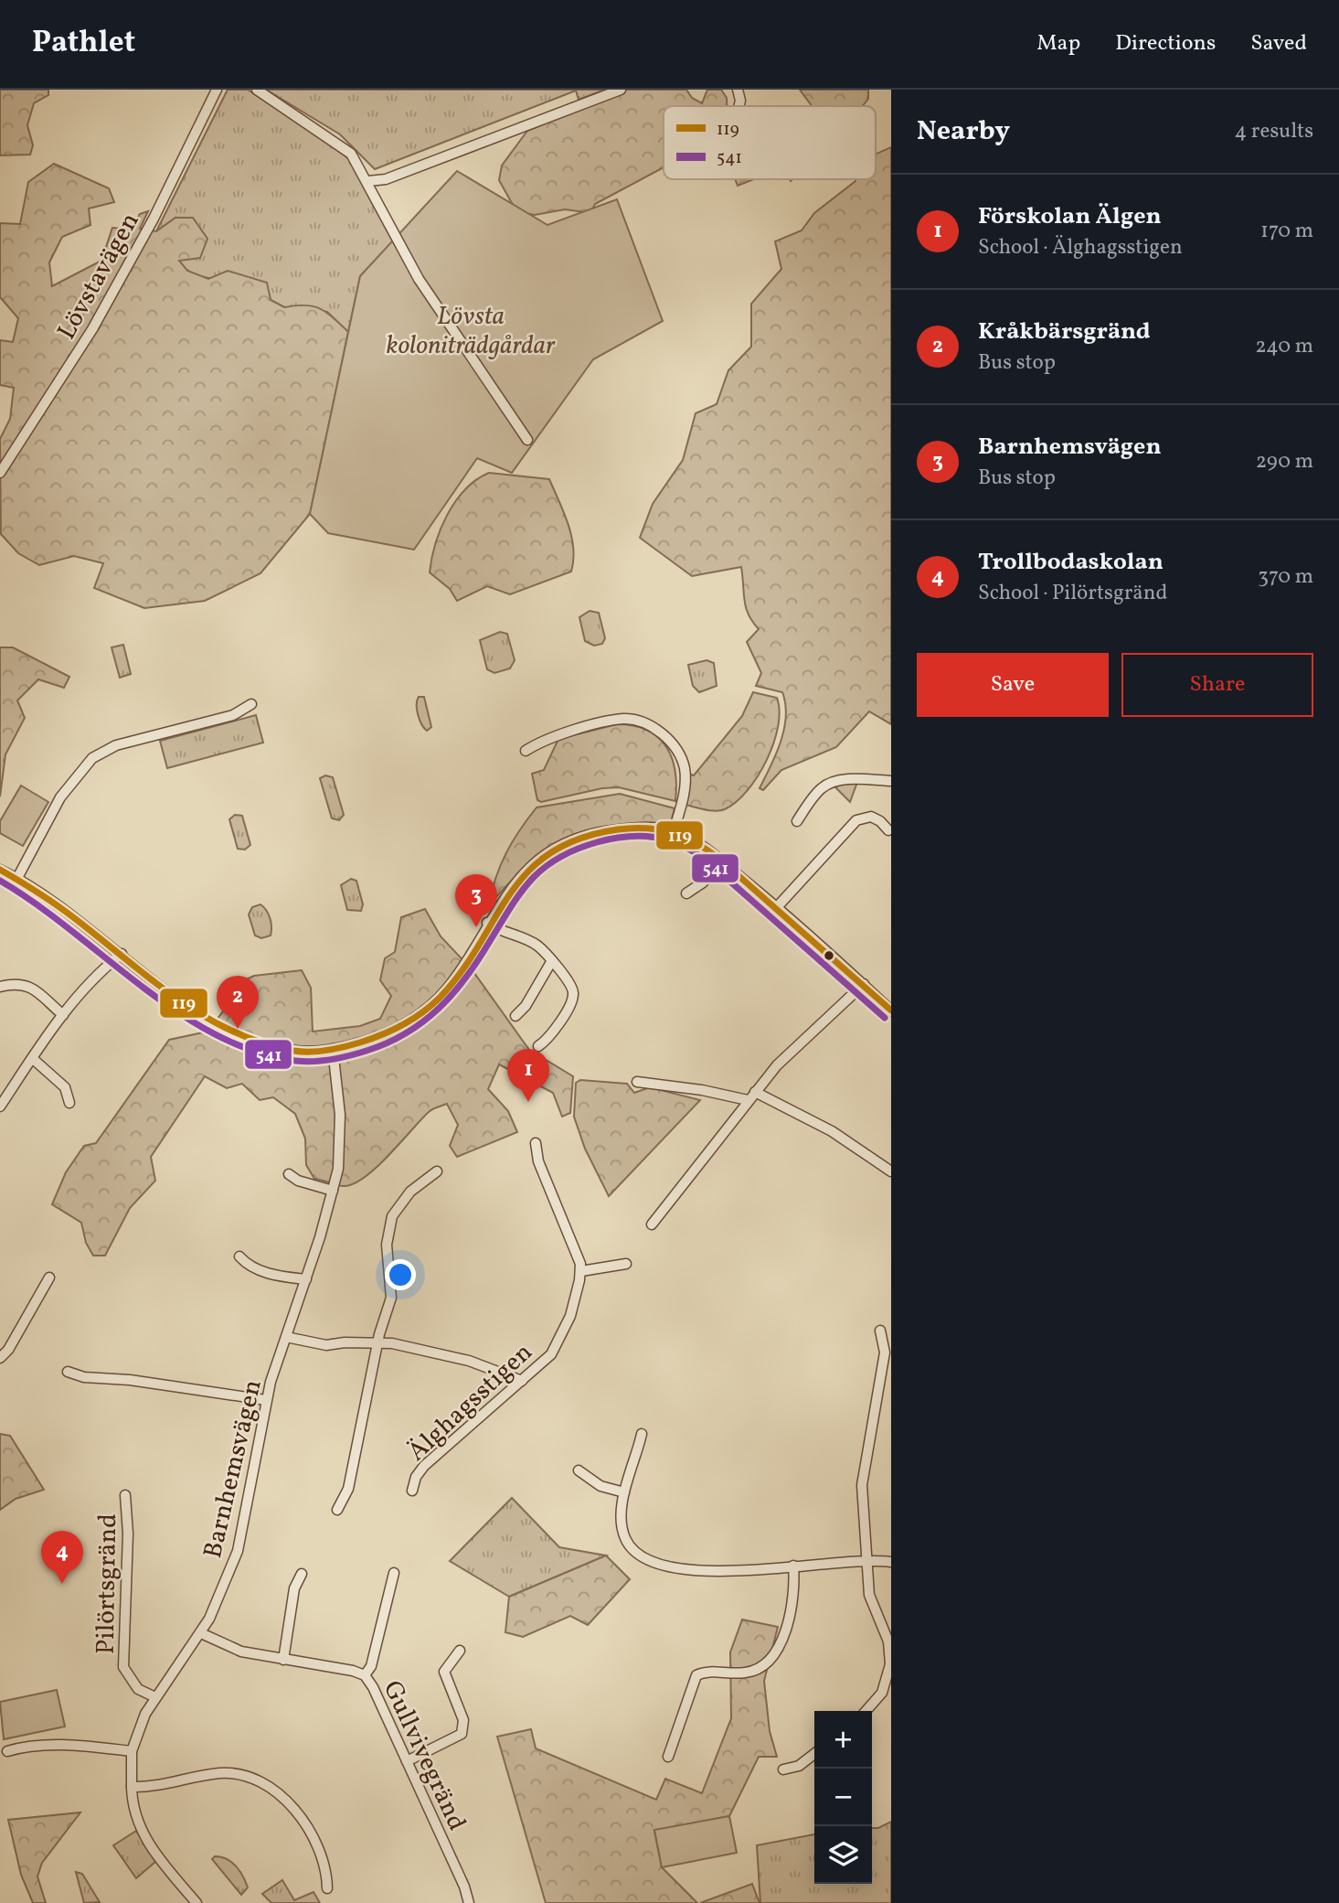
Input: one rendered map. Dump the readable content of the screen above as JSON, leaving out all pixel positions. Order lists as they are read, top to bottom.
{
  "streets": {
    "street": [
      "Lövstavägen",
      "Älghagsstigen",
      "Barnhemsvägen",
      "Pilörtsgränd",
      "Gullvivegränd"
    ]
  },
  "crossings": [
    ["Barnhemsvägen", "Pilörtsgränd"],
    ["Barnhemsvägen", "Gullvivegränd"]
  ],
  "parks": ["Lövsta koloniträdgårdar"],
  "lines": ["transit line 119", "transit line 541"],
  "legend": ["119", "541"],
  "page": {
    "header": "Pathlet",
    "nav": ["Map", "Directions", "Saved"],
    "heading": ["Nearby", "4 results"],
    "list": [
      {
        "mark": "1",
        "name": "Förskolan Älgen",
        "note": "School · Älghagsstigen",
        "value": "170 m"
      },
      {
        "mark": "2",
        "name": "Kråkbärsgränd",
        "note": "Bus stop",
        "value": "240 m"
      },
      {
        "mark": "3",
        "name": "Barnhemsvägen",
        "note": "Bus stop",
        "value": "290 m"
      },
      {
        "mark": "4",
        "name": "Trollbodaskolan",
        "note": "School · Pilörtsgränd",
        "value": "370 m"
      }
    ],
    "buttons": ["Save", "Share"],
    "pins": [
      "3",
      "2",
      "1",
      "4"
    ],
    "map_buttons": ["+", "−"]
  }
}
